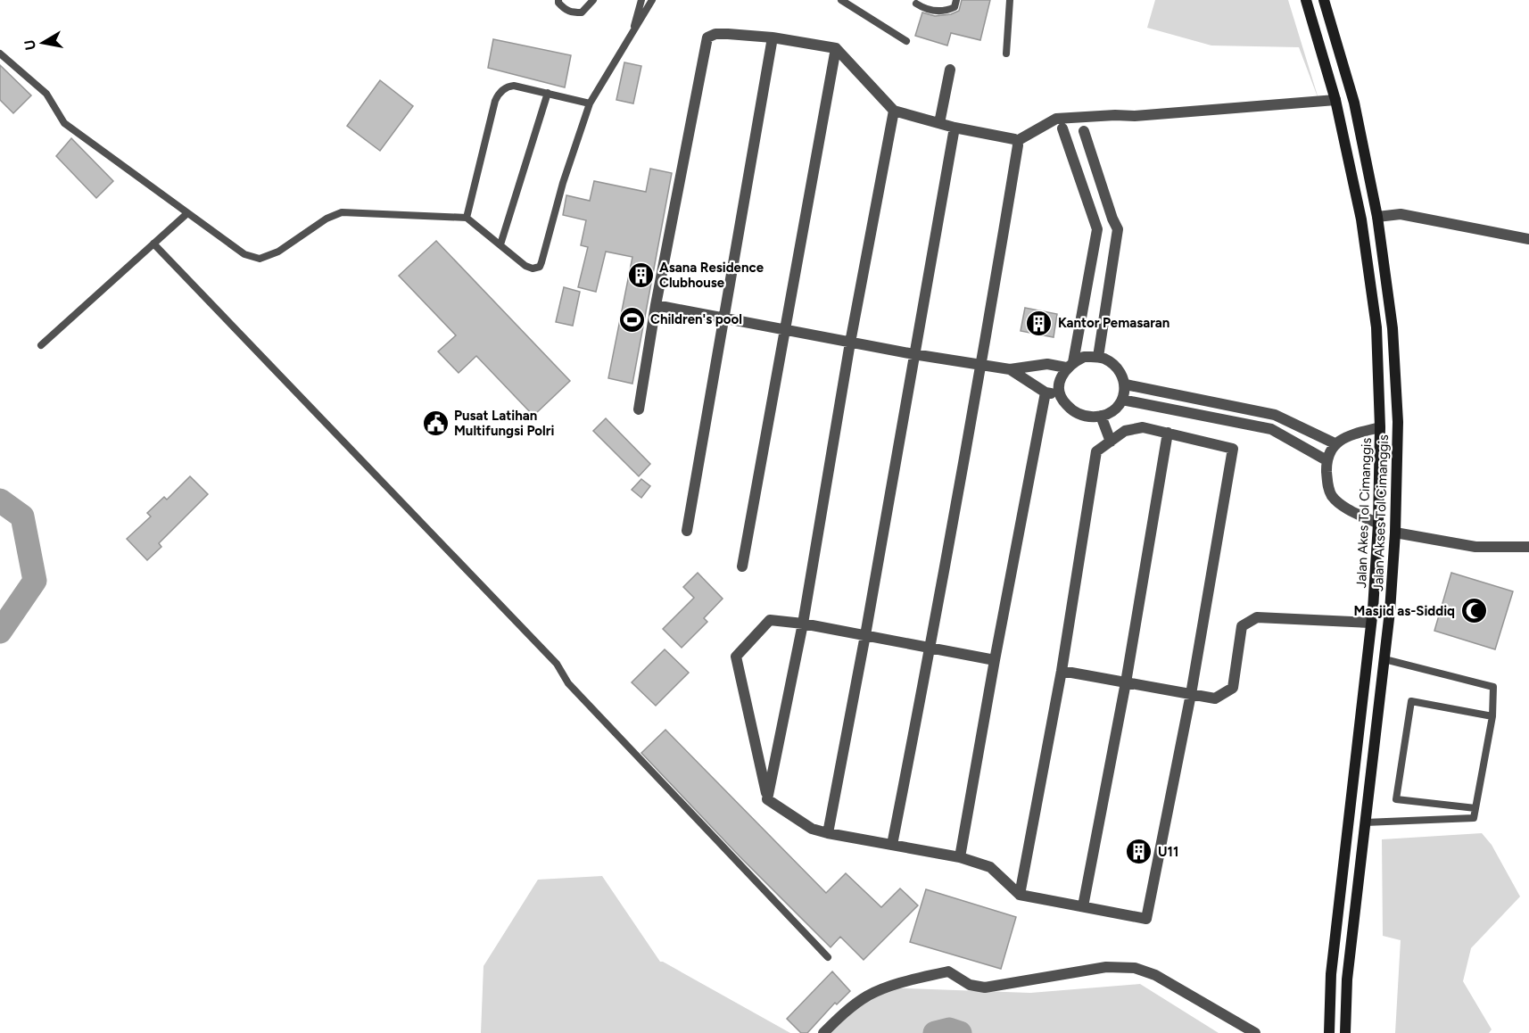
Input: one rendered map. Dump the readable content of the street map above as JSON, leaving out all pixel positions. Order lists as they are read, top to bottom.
{
  "streets": {
    "main road": ["Jalan Akes Tol Cimanggis", "Jalan Akses Tol Cimanggis"]
  },
  "places": {
    "building": ["Asana Residence Clubhouse", "Kantor Pemasaran", "U11"],
    "sports": ["Children's pool"],
    "public building": ["Pusat Latihan Multifungsi Polri"],
    "mosque": ["Masjid as-Siddiq"]
  },
  "north": "left"
}
